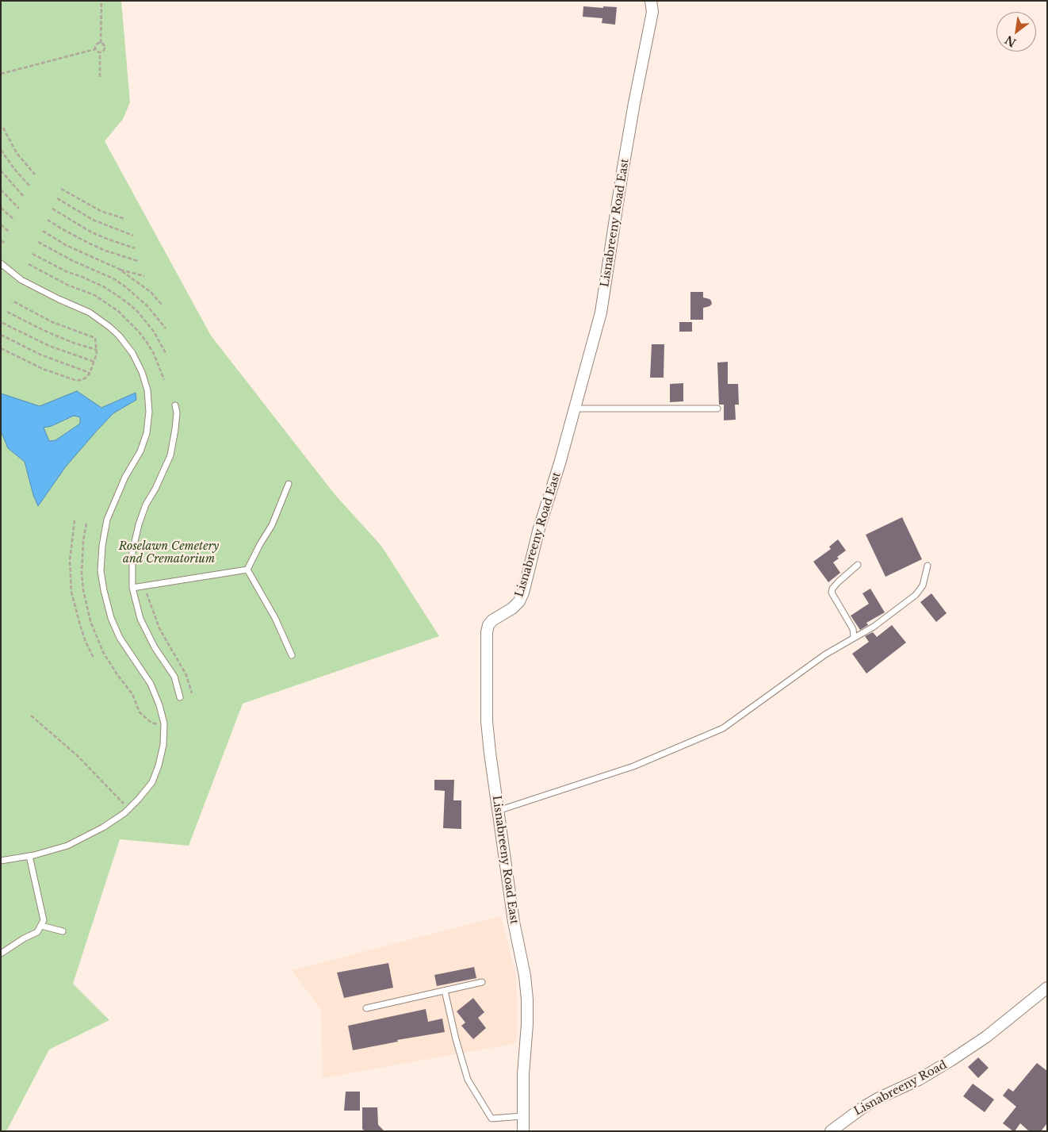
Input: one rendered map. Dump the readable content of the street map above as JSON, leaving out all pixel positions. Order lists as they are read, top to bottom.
{
  "streets": {
    "street": ["Lisnabreeny Road East", "Lisnabreeny Road"]
  },
  "parks": ["Roselawn Cemetery and Crematorium"],
  "north": "bottom left"
}
